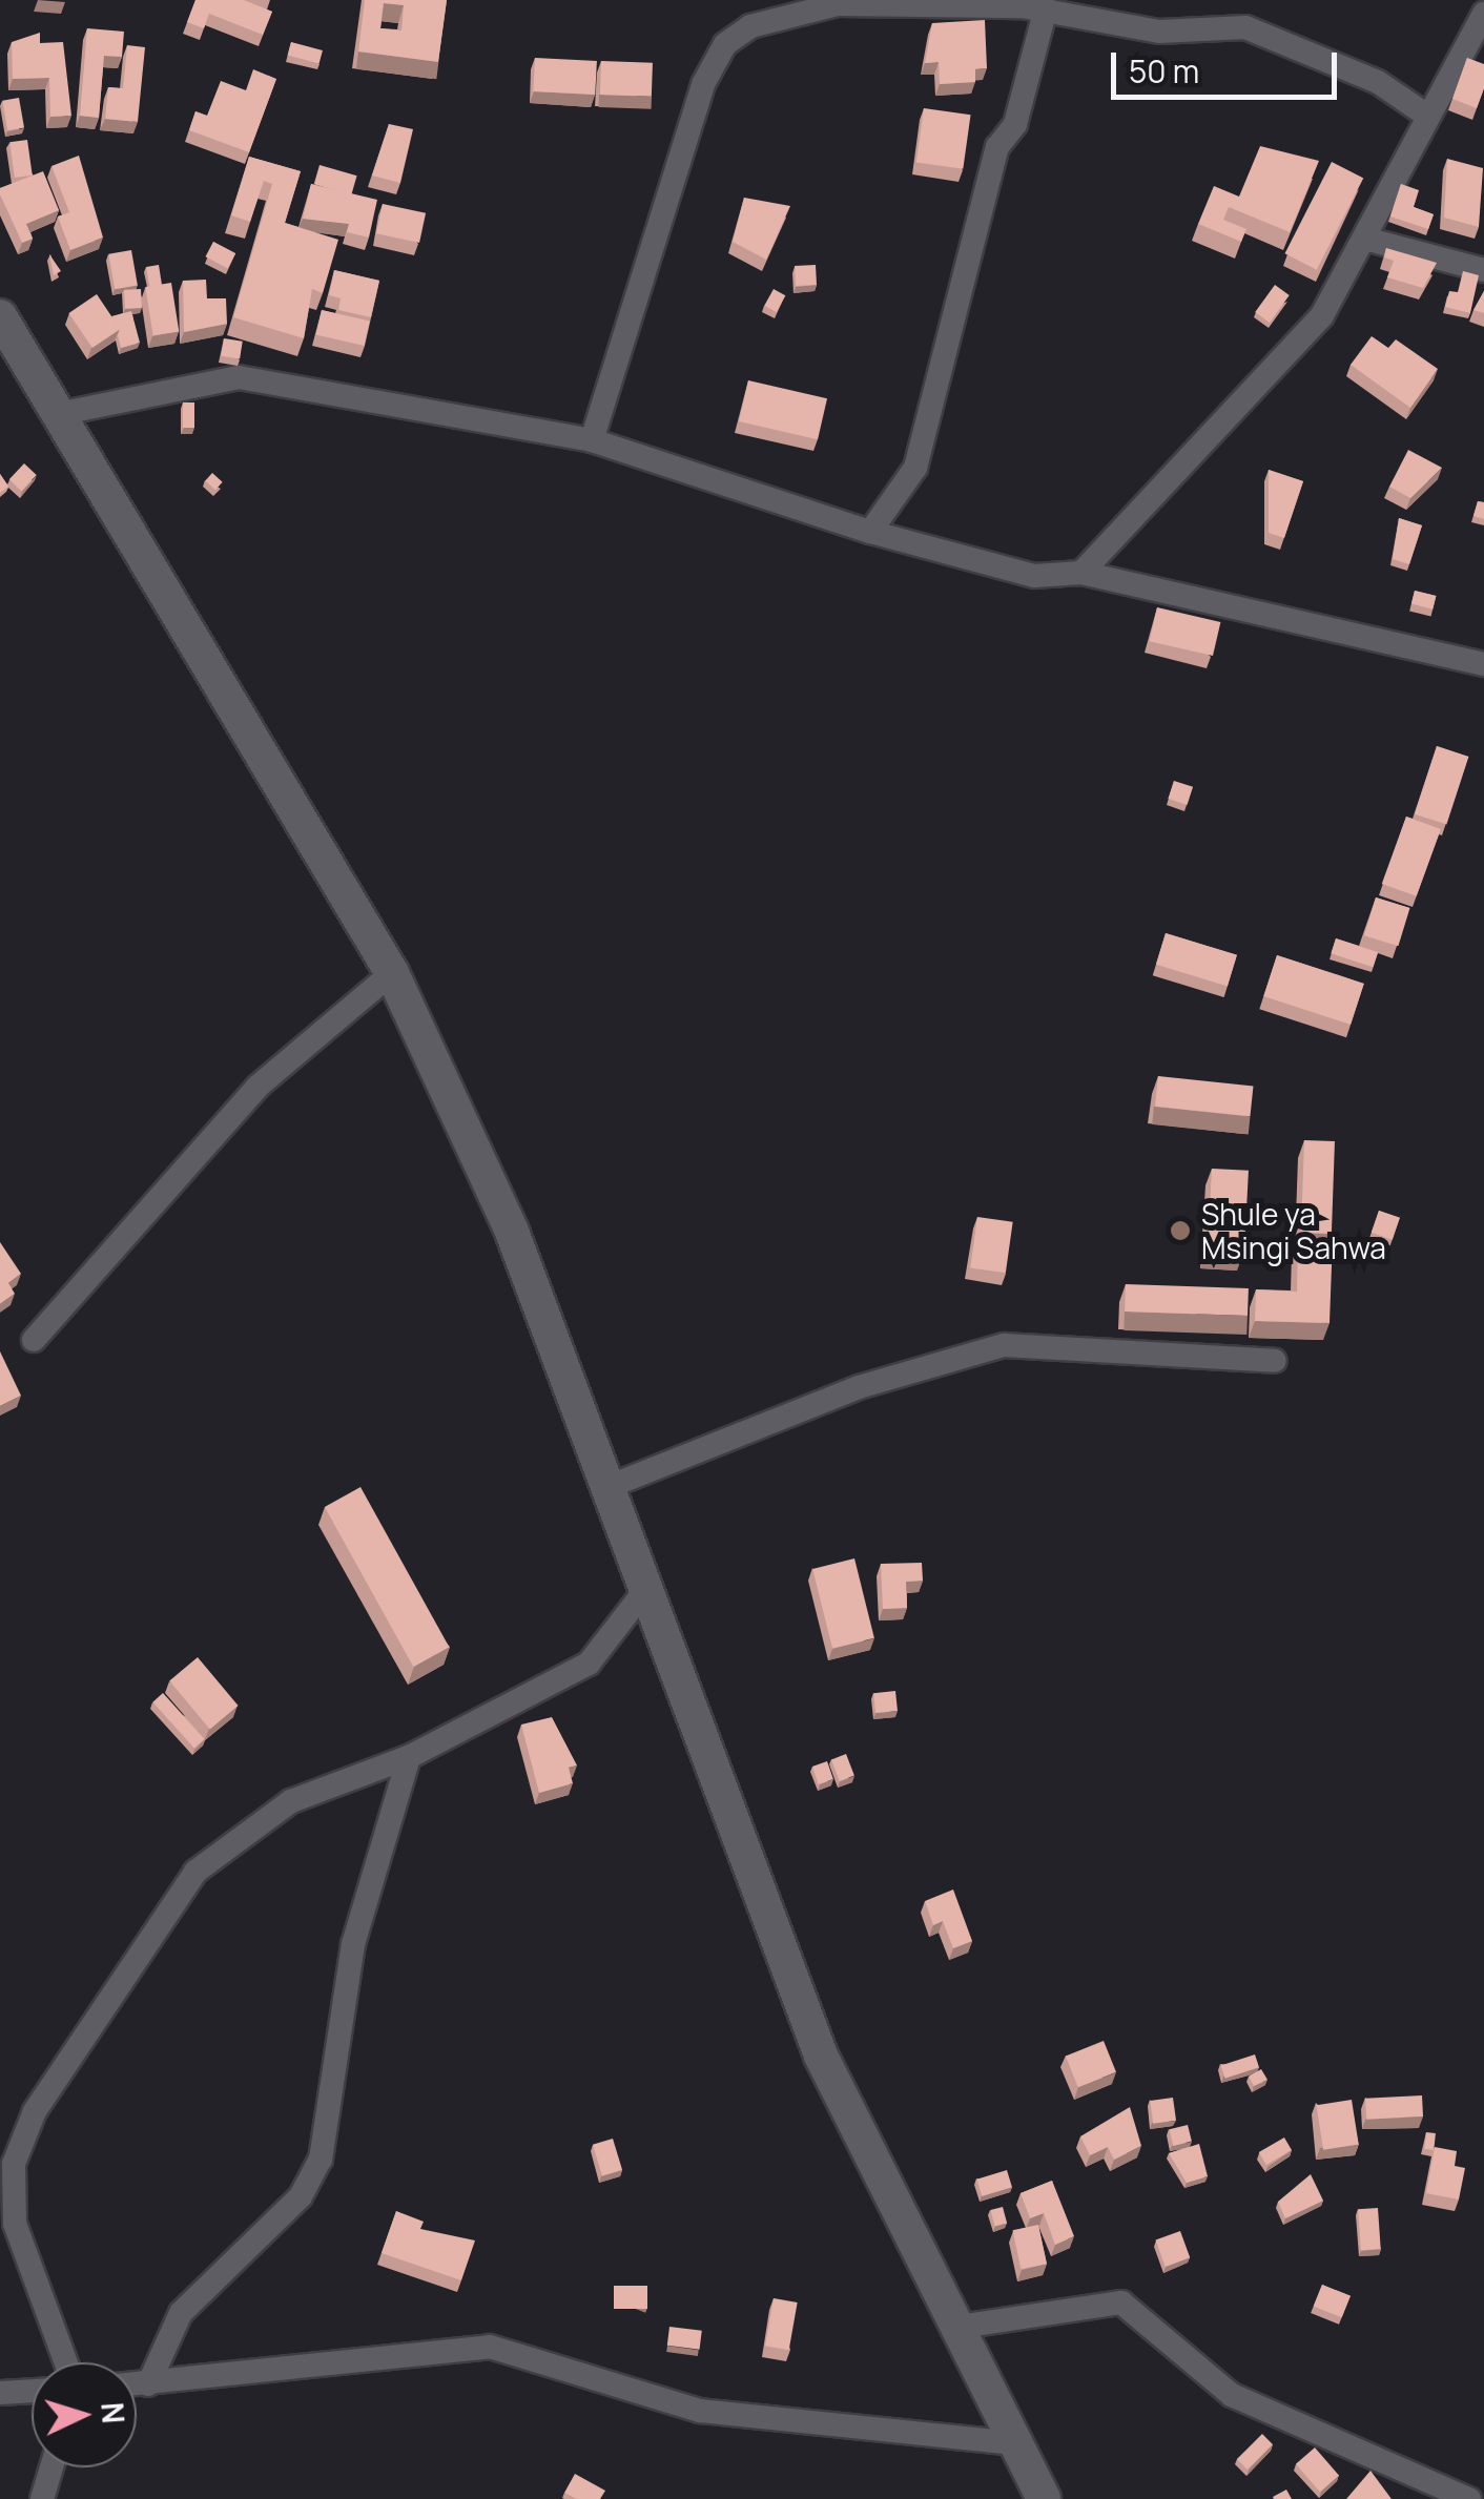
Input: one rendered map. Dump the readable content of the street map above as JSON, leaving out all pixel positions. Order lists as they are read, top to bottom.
{
  "places": ["Shule ya Msingi Sahwa"],
  "scale_bar": "50 m",
  "north": "right"
}
